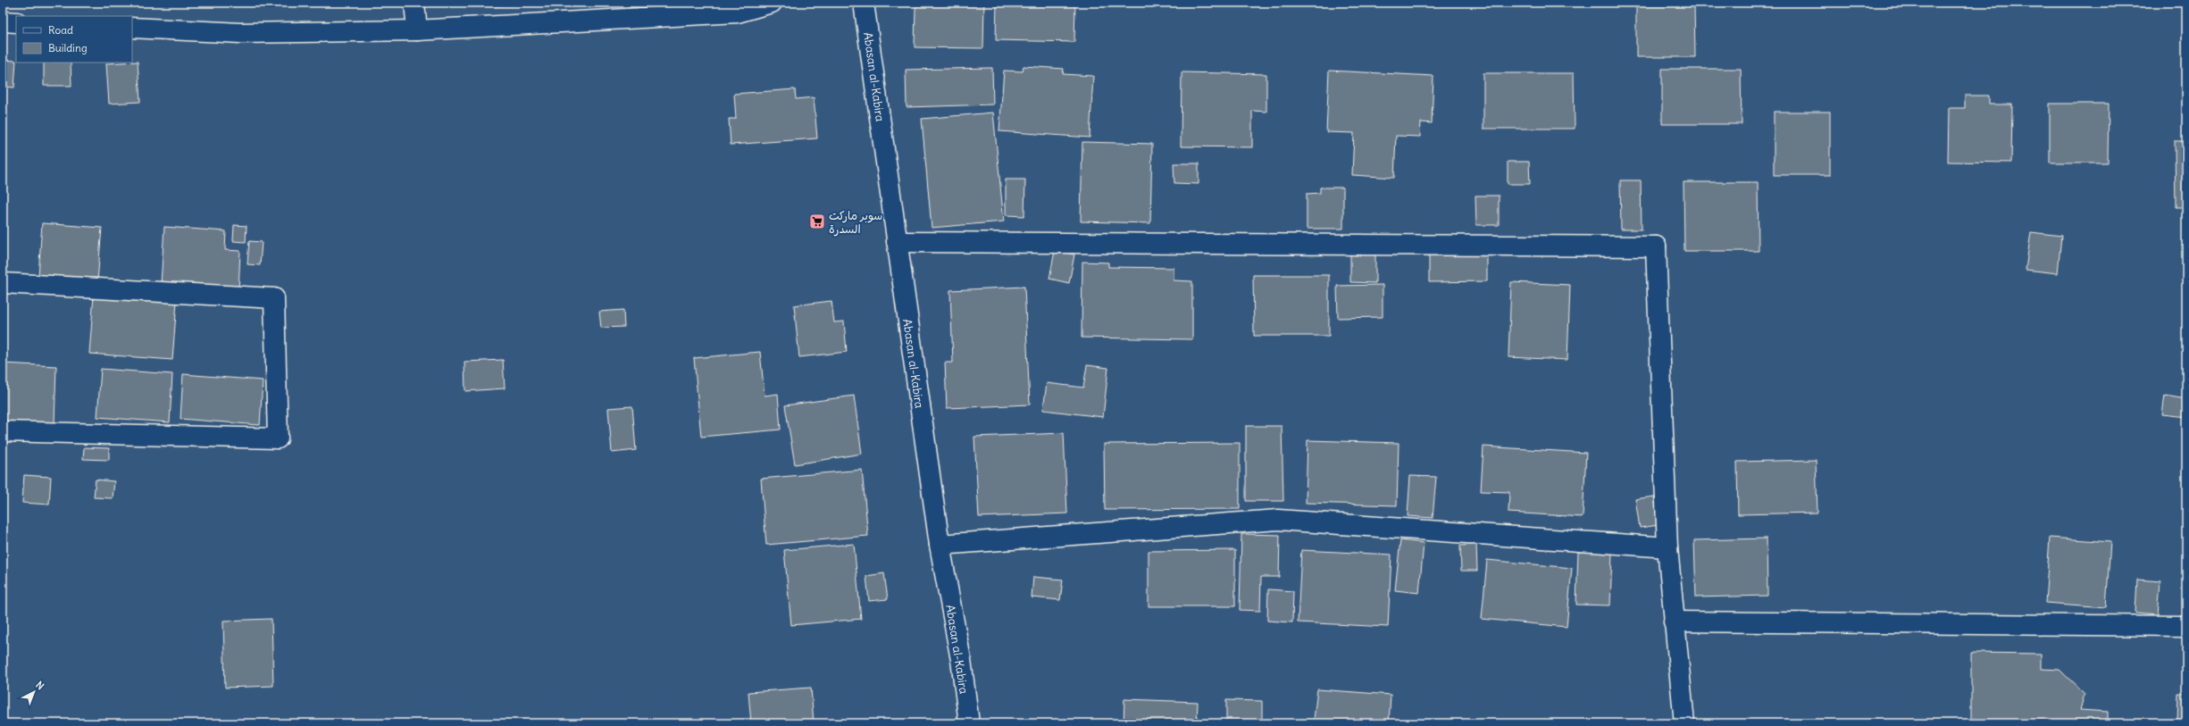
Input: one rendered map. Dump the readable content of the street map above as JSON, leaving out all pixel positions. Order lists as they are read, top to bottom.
{
  "streets": {
    "street": ["Abasan al-Kabira"]
  },
  "places": {
    "supermarket": ["سوبر ماركت السدرة"]
  },
  "legend": ["Road", "Building"],
  "north": "top right"
}
